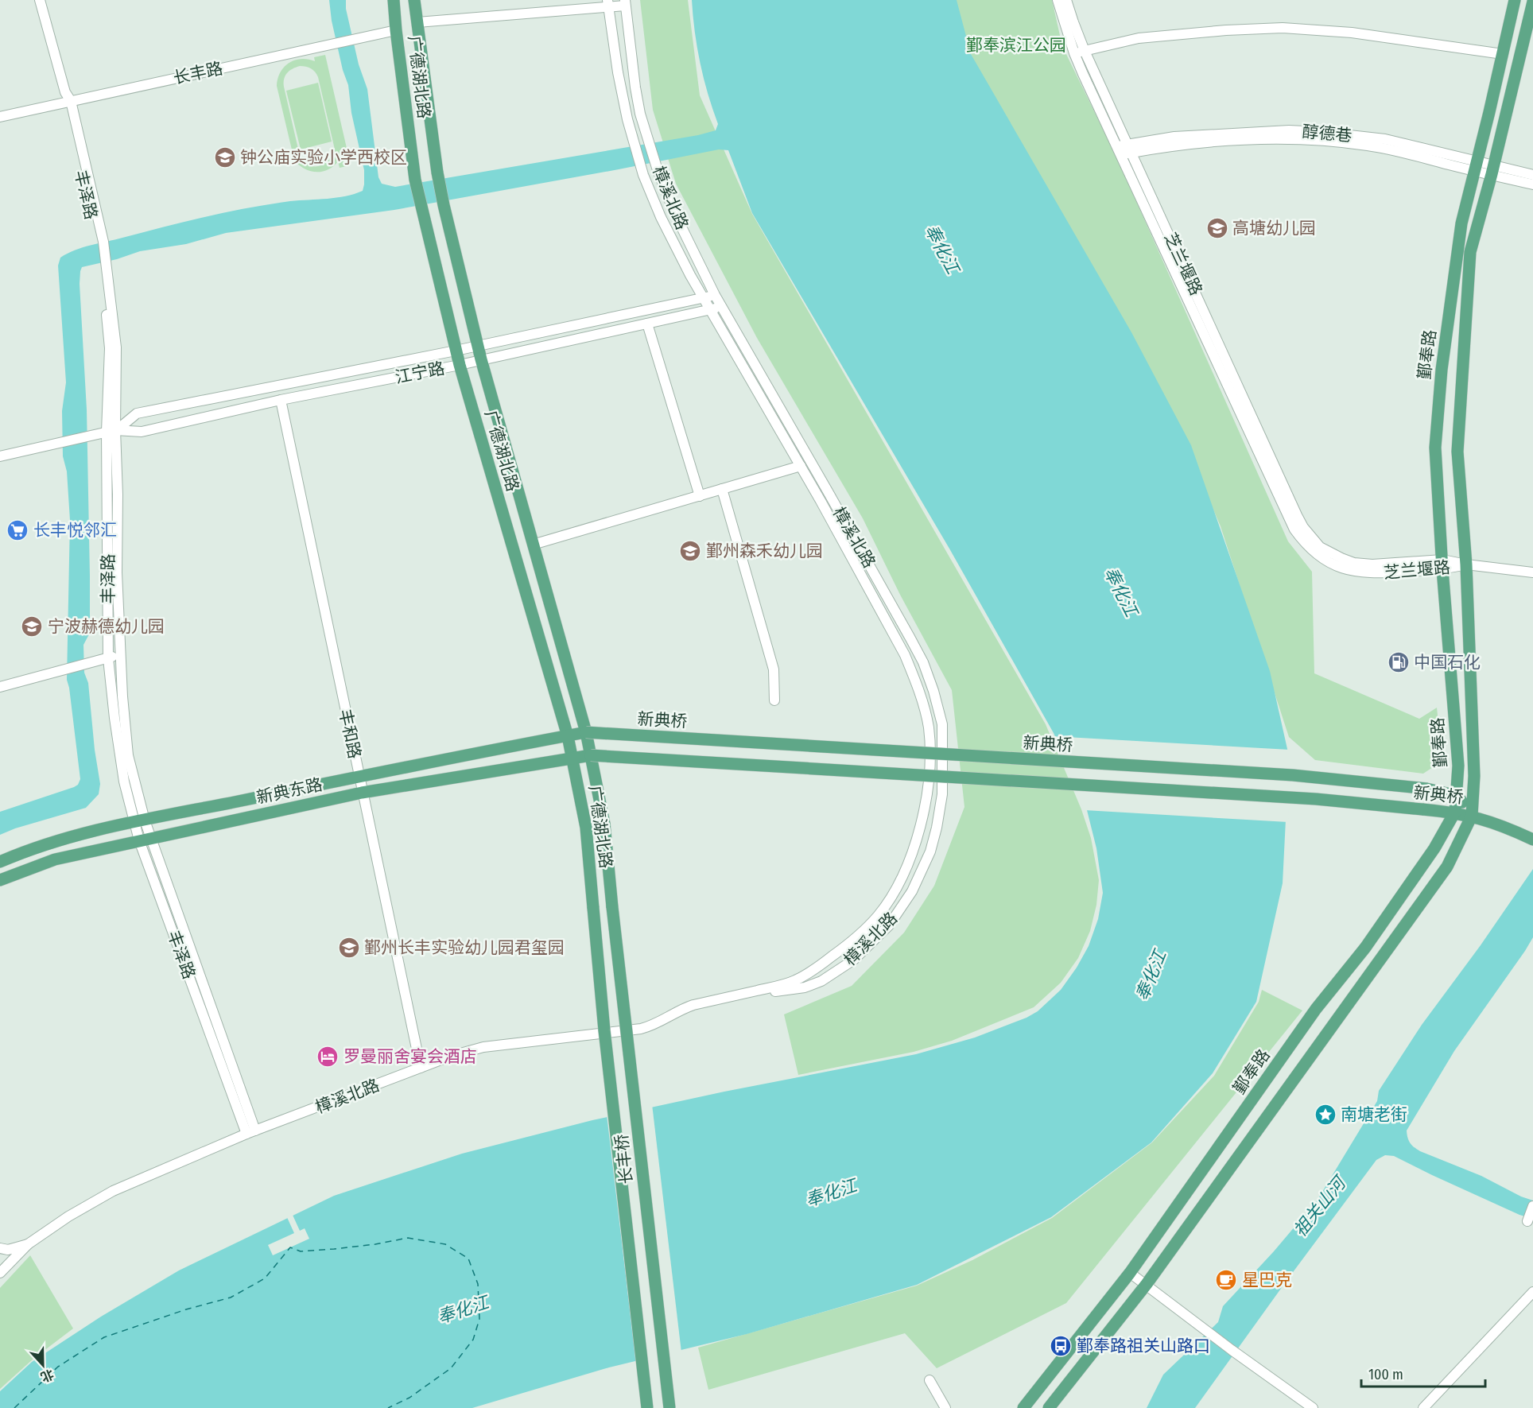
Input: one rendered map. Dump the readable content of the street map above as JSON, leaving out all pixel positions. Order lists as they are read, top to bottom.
{
  "streets": {
    "main road": [
      "广德湖北路",
      "鄞奉路",
      "新典桥",
      "新典东路",
      "长丰桥"
    ],
    "street": [
      "长丰路",
      "醇德巷",
      "丰泽路",
      "樟溪北路",
      "芝兰堰路",
      "江宁路",
      "丰和路"
    ]
  },
  "crossings": [
    ["长丰路", "广德湖北路"],
    ["长丰路", "丰泽路"],
    ["广德湖北路", "江宁路"],
    ["广德湖北路", "新典桥"],
    ["广德湖北路", "新典东路"],
    ["广德湖北路", "长丰桥"],
    ["醇德巷", "芝兰堰路"],
    ["醇德巷", "鄞奉路"],
    ["丰泽路", "樟溪北路"],
    ["丰泽路", "江宁路"],
    ["丰泽路", "新典东路"],
    ["樟溪北路", "江宁路"],
    ["樟溪北路", "丰和路"],
    ["芝兰堰路", "鄞奉路"],
    ["鄞奉路", "新典桥"],
    ["江宁路", "丰和路"],
    ["新典桥", "新典东路"],
    ["丰和路", "新典东路"]
  ],
  "water": ["奉化江", "祖关山河"],
  "parks": ["鄞奉滨江公园"],
  "places": {
    "school or university": [
      "钟公庙实验小学西校区",
      "高塘幼儿园",
      "鄞州森禾幼儿园",
      "宁波赫德幼儿园",
      "鄞州长丰实验幼儿园君玺园"
    ],
    "supermarket": ["长丰悦邻汇"],
    "fuel station": ["中国石化"],
    "hotel": ["罗曼丽舍宴会酒店"],
    "place": ["南塘老街"],
    "cafe": ["星巴克"],
    "bus stop": ["鄞奉路祖关山路口"]
  },
  "scale_bar": "100 m",
  "north": "bottom"
}
